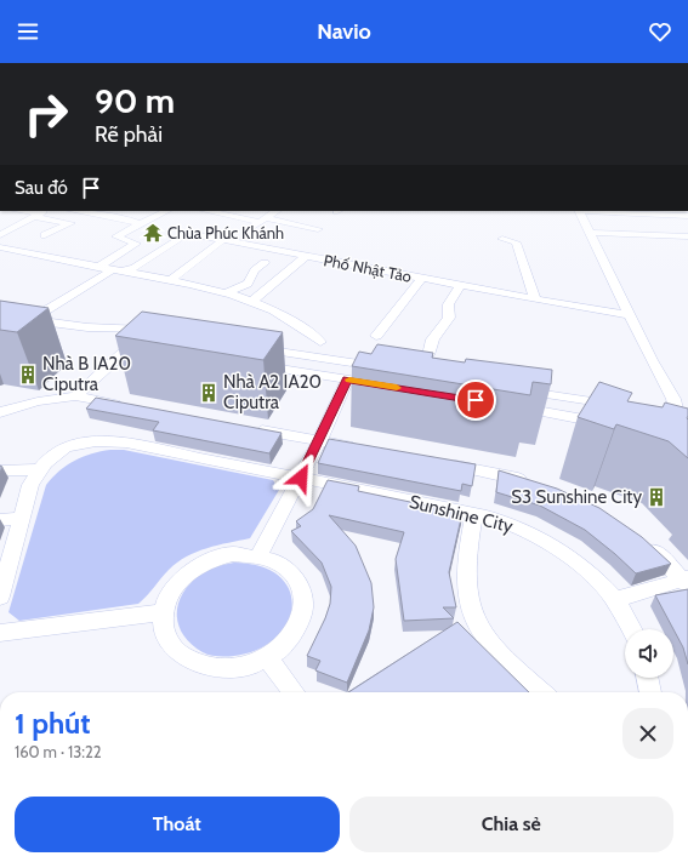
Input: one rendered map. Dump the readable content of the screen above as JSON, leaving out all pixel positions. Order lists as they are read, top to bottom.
{
  "streets": {
    "street": ["Phố Nhật Tảo", "Sunshine City"]
  },
  "places": {
    "temple": ["Chùa Phúc Khánh"],
    "building": ["Nhà B IA20 Ciputra", "Nhà A2 IA20 Ciputra", "S3 Sunshine City"]
  },
  "page": {
    "header": "Navio",
    "turn": ["90 m", "Rẽ phải"],
    "then": "Sau đó",
    "heading": ["1 phút", "160 m · 13:22"],
    "buttons": ["Thoát", "Chia sẻ"]
  }
}
